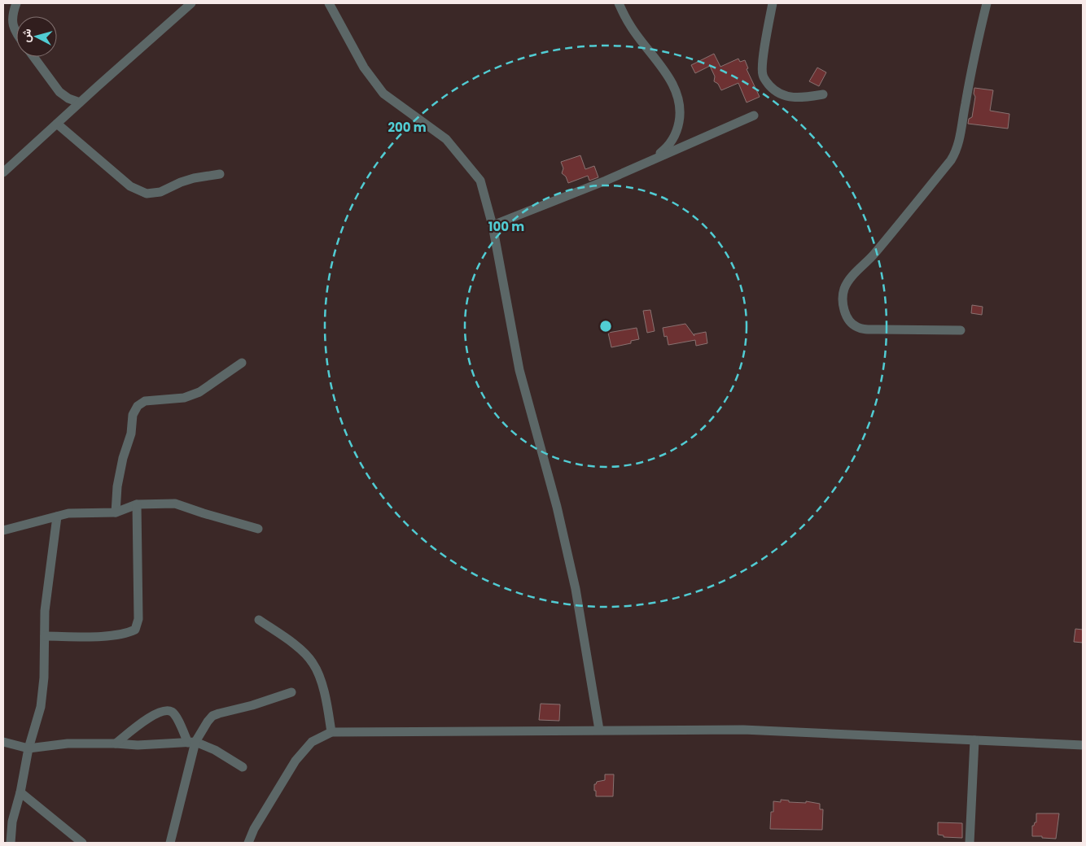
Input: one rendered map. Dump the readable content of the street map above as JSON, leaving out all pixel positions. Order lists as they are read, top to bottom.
{
  "north": "left",
  "rings": ["200 m", "100 m"]
}
